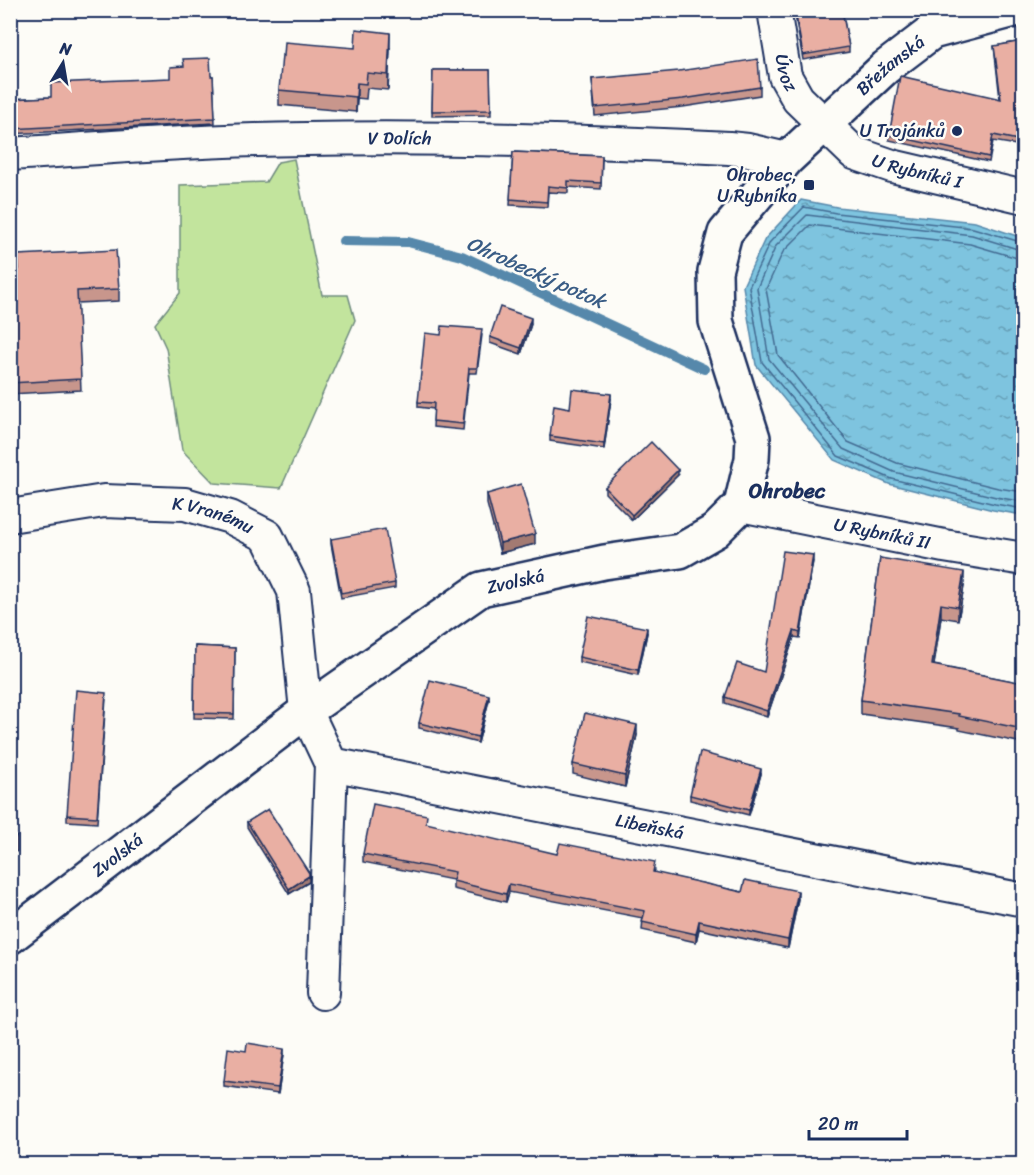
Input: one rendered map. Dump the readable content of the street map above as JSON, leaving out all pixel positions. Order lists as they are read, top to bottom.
{
  "streets": {
    "street": [
      "Břežanská",
      "Úvoz",
      "V Dolích",
      "U Rybníků I",
      "K Vranému",
      "U Rybníků II",
      "Zvolská",
      "Libeňská"
    ]
  },
  "crossings": [
    ["Břežanská", "Úvoz"],
    ["Břežanská", "V Dolích"],
    ["Břežanská", "U Rybníků I"],
    ["Úvoz", "U Rybníků I"],
    ["K Vranému", "Zvolská"],
    ["U Rybníků II", "Zvolská"]
  ],
  "districts": ["Ohrobec"],
  "water": ["Ohrobecký potok"],
  "places": {
    "other": ["U Trojánků"],
    "transit": ["Ohrobec, U Rybníka"]
  },
  "scale_bar": "20 m",
  "north": "top"
}
